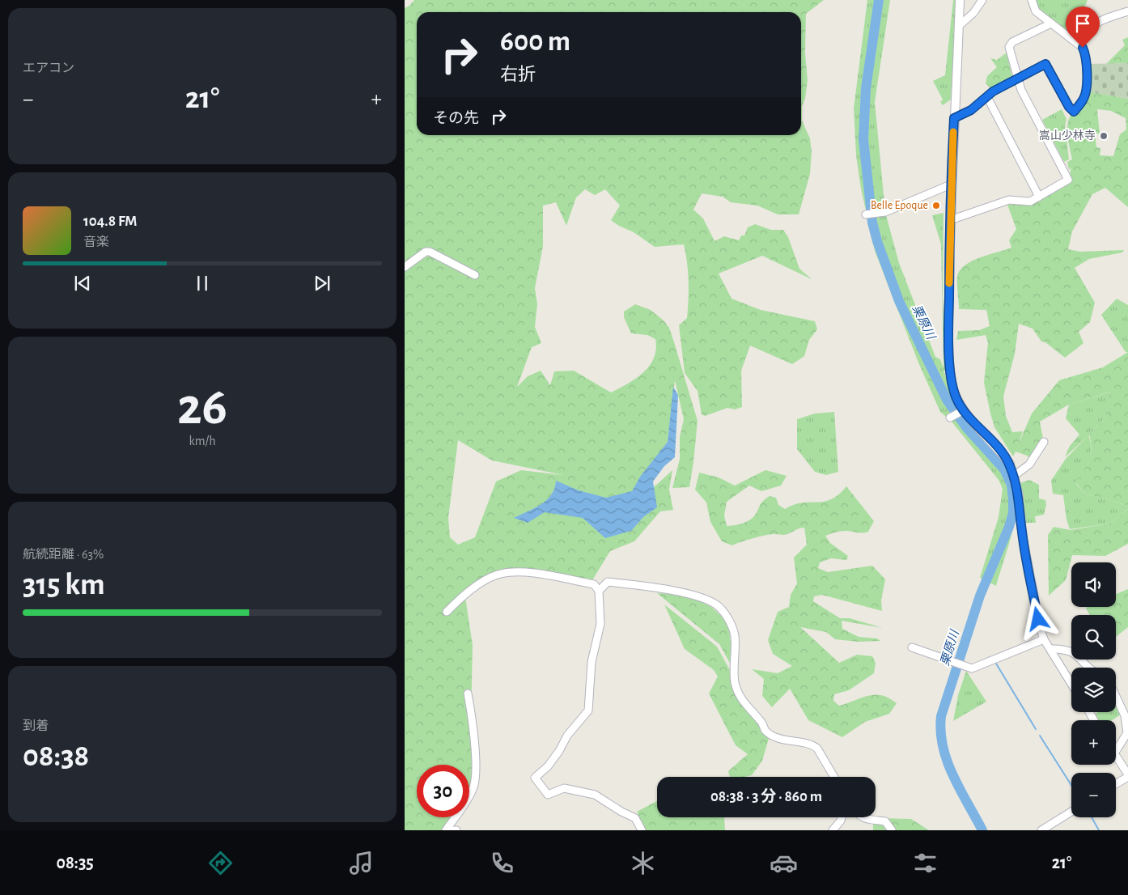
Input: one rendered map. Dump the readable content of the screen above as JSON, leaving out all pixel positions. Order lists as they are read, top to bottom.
{
  "water": ["栗原川"],
  "places": ["嵩山少林寺", "Belle Epoque"],
  "page": {
    "tile": [
      "エアコン",
      ["26", "km/h"],
      ["航続距離 · 63%", "315 km"],
      ["到着", "08:38"]
    ],
    "turn": ["600 m", "右折"],
    "heat": ["−", "21°", "+"],
    "then": "その先",
    "song": ["104.8 FM", "音楽"],
    "map_buttons": ["+", "−"],
    "limit": "30",
    "trip": "08:38 · 3 分 · 860 m",
    "tabs": ["08:35", "21°"]
  }
}
